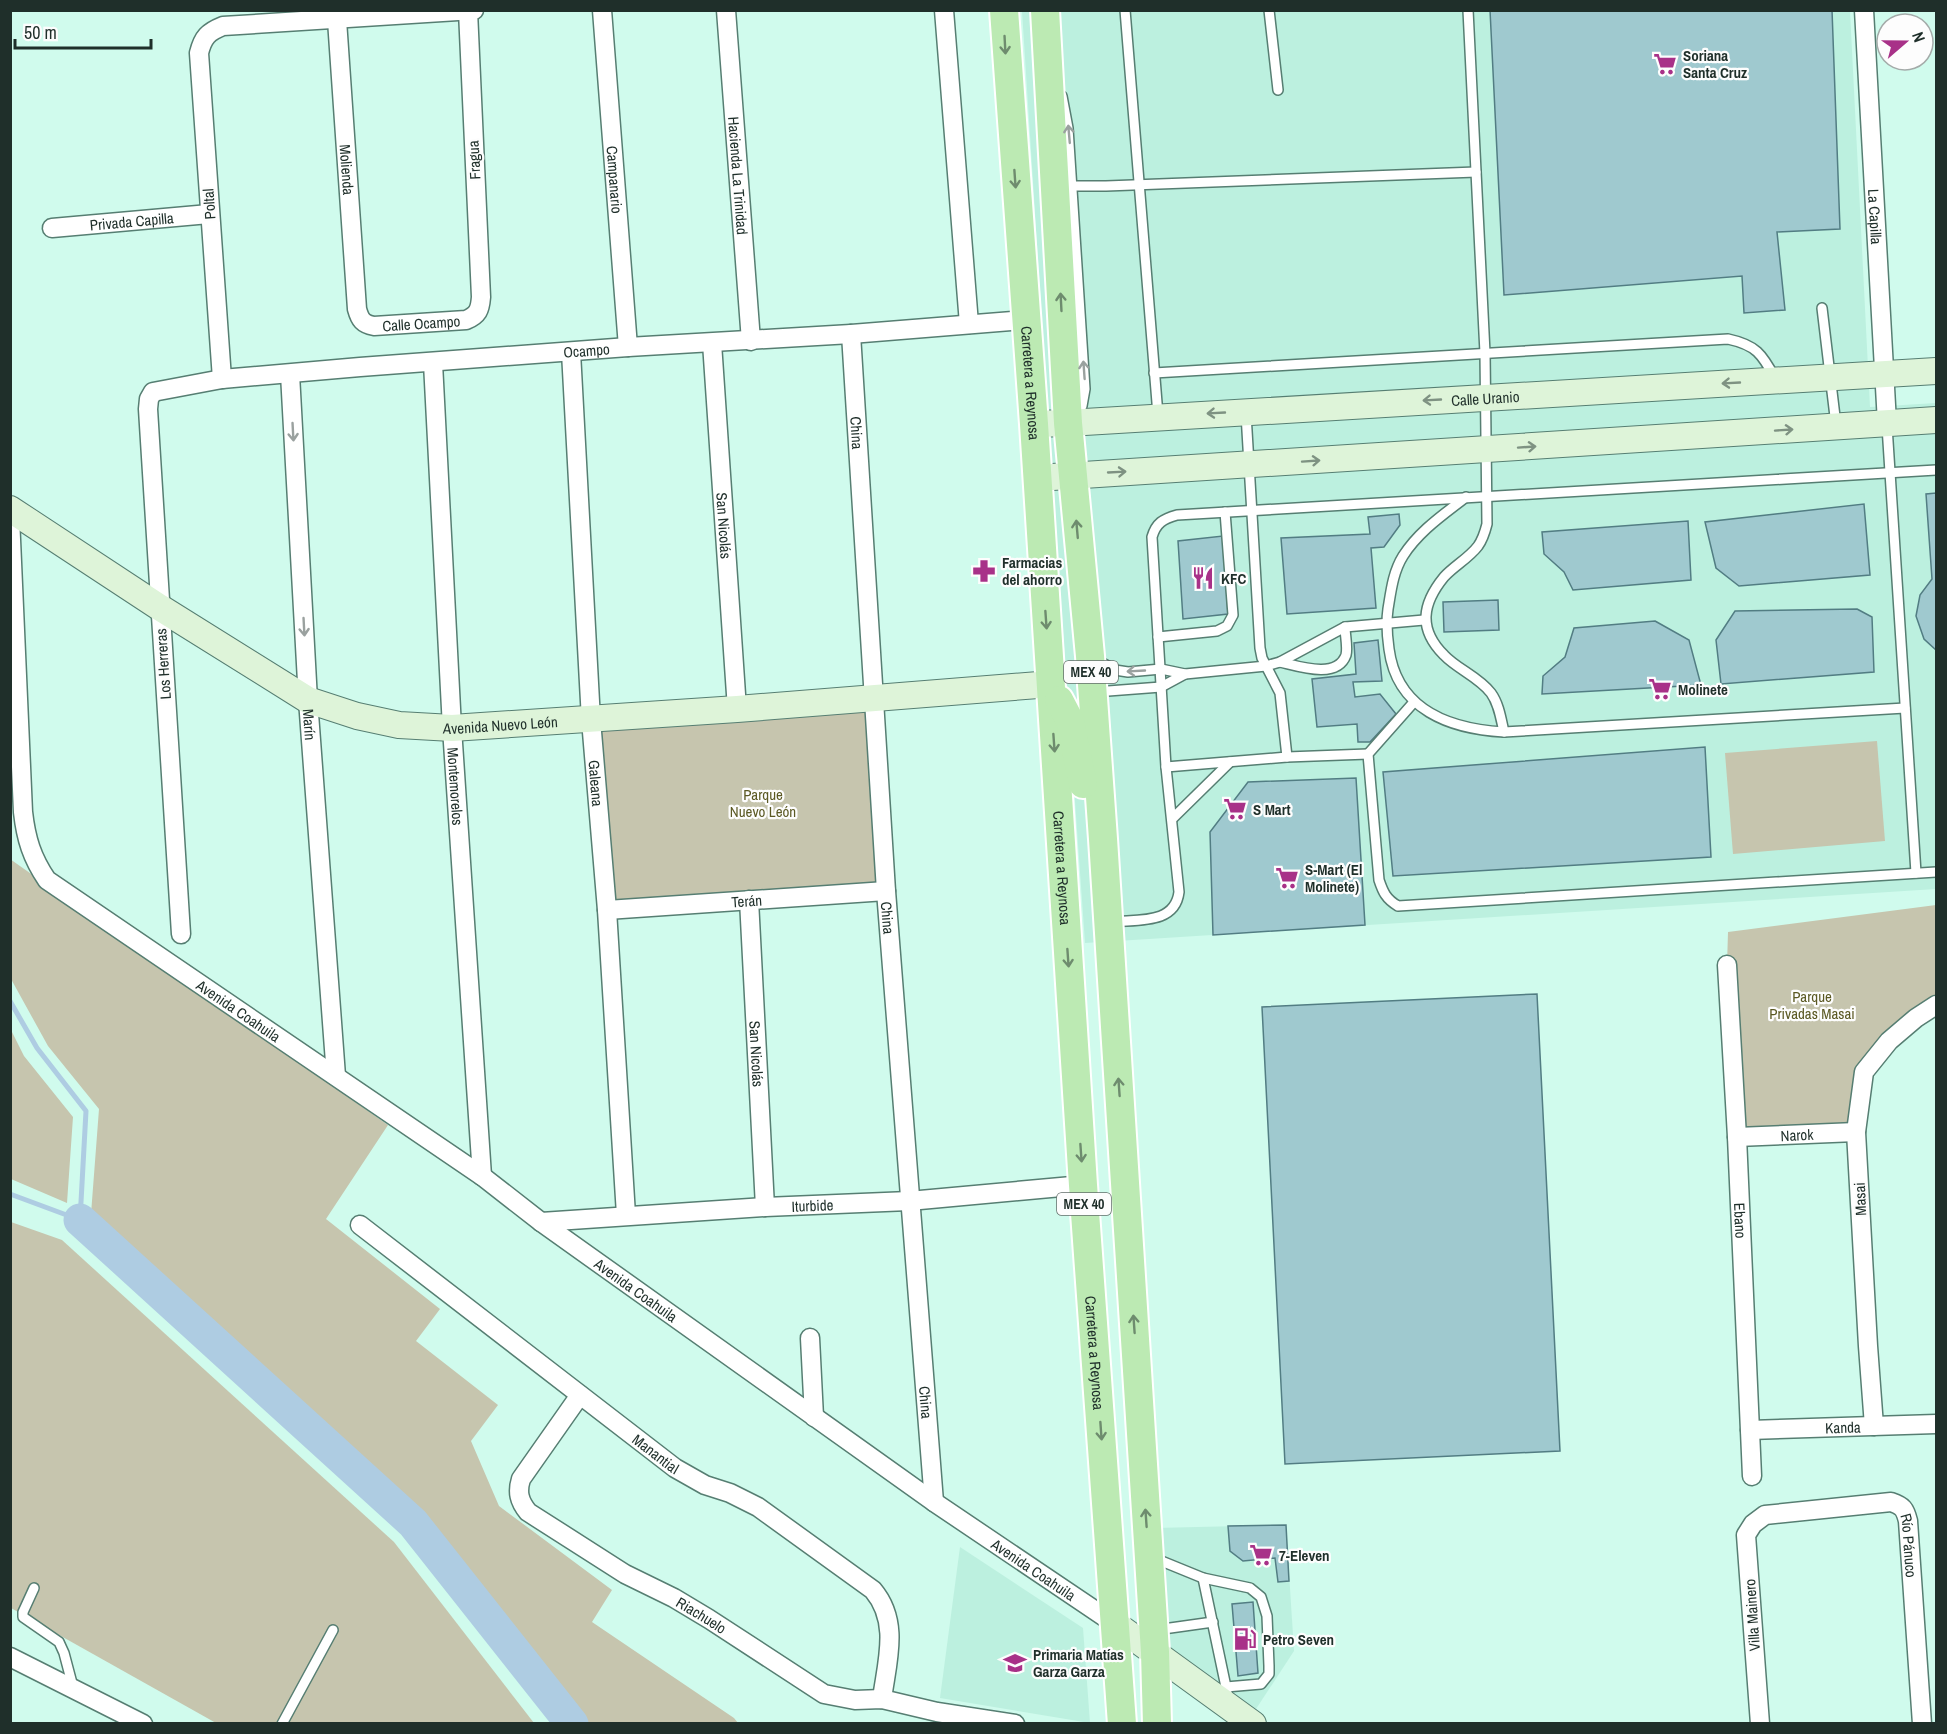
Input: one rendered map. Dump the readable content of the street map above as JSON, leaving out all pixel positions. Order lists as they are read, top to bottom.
{
  "streets": {
    "main road": ["Carretera a Reynosa", "MEX 40"],
    "street": [
      "Fragua",
      "Molienda",
      "Hacienda La Trinidad",
      "Campanario",
      "Poltal",
      "La Capilla",
      "Privada Capilla",
      "Calle Ocampo",
      "Ocampo",
      "Calle Uranio",
      "China",
      "San Nicolás",
      "Los Herreras",
      "Avenida Nuevo León",
      "Marín",
      "Galeana",
      "Montemorelos",
      "Terán",
      "Avenida Coahuila",
      "Narok",
      "Masai",
      "Iturbide",
      "Ebano",
      "Kanda",
      "Manantial",
      "Río Pánuco",
      "Riachuelo",
      "Villa Mainero"
    ]
  },
  "crossings": [
    ["Fragua", "Calle Ocampo"],
    ["Molienda", "Poltal"],
    ["Molienda", "Calle Ocampo"],
    ["Hacienda La Trinidad", "Ocampo"],
    ["Campanario", "Ocampo"],
    ["Poltal", "Privada Capilla"],
    ["Poltal", "Ocampo"],
    ["La Capilla", "Calle Uranio"],
    ["Ocampo", "Carretera a Reynosa"],
    ["Ocampo", "China"],
    ["Ocampo", "San Nicolás"],
    ["Ocampo", "Los Herreras"],
    ["Ocampo", "Marín"],
    ["Ocampo", "Galeana"],
    ["Ocampo", "Montemorelos"],
    ["Carretera a Reynosa", "Calle Uranio"],
    ["Carretera a Reynosa", "Avenida Nuevo León"],
    ["Carretera a Reynosa", "Avenida Coahuila"],
    ["Carretera a Reynosa", "Iturbide"],
    ["Calle Uranio", "MEX 40"],
    ["China", "Avenida Nuevo León"],
    ["China", "Terán"],
    ["China", "Avenida Coahuila"],
    ["China", "Iturbide"],
    ["San Nicolás", "Avenida Nuevo León"],
    ["San Nicolás", "Terán"],
    ["San Nicolás", "Iturbide"],
    ["Los Herreras", "Avenida Nuevo León"],
    ["MEX 40", "Avenida Coahuila"],
    ["Avenida Nuevo León", "Marín"],
    ["Avenida Nuevo León", "Galeana"],
    ["Avenida Nuevo León", "Montemorelos"],
    ["Marín", "Avenida Coahuila"],
    ["Galeana", "Terán"],
    ["Galeana", "Iturbide"],
    ["Montemorelos", "Avenida Coahuila"],
    ["Avenida Coahuila", "Iturbide"],
    ["Narok", "Masai"],
    ["Narok", "Ebano"],
    ["Masai", "Kanda"],
    ["Ebano", "Kanda"],
    ["Manantial", "Riachuelo"],
    ["Río Pánuco", "Villa Mainero"]
  ],
  "one_way": ["Marín"],
  "parks": ["Parque Nuevo León", "Parque Privadas Masai"],
  "places": {
    "supermarket": [
      "Soriana Santa Cruz",
      "Molinete",
      "S Mart",
      "S-Mart (El Molinete)",
      "7-Eleven"
    ],
    "pharmacy": ["Farmacias del ahorro"],
    "restaurant": ["KFC"],
    "fuel station": ["Petro Seven"],
    "school or university": ["Primaria Matías Garza Garza"]
  },
  "scale_bar": "50 m",
  "north": "right"
}
